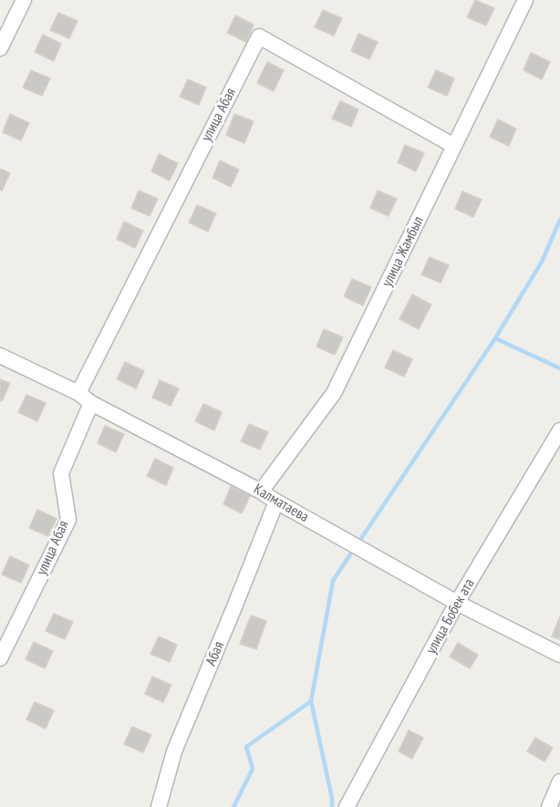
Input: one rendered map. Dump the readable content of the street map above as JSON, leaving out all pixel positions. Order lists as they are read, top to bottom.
{
  "streets": {
    "street": [
      "улица Абая",
      "улица Жамбыл",
      "Калматаева",
      "улица Бобек ата",
      "Абая"
    ]
  },
  "crossings": [
    ["улица Абая", "улица Жамбыл"],
    ["улица Абая", "Калматаева"],
    ["улица Жамбыл", "Калматаева"],
    ["Калматаева", "улица Бобек ата"],
    ["Калматаева", "Абая"]
  ]
}
